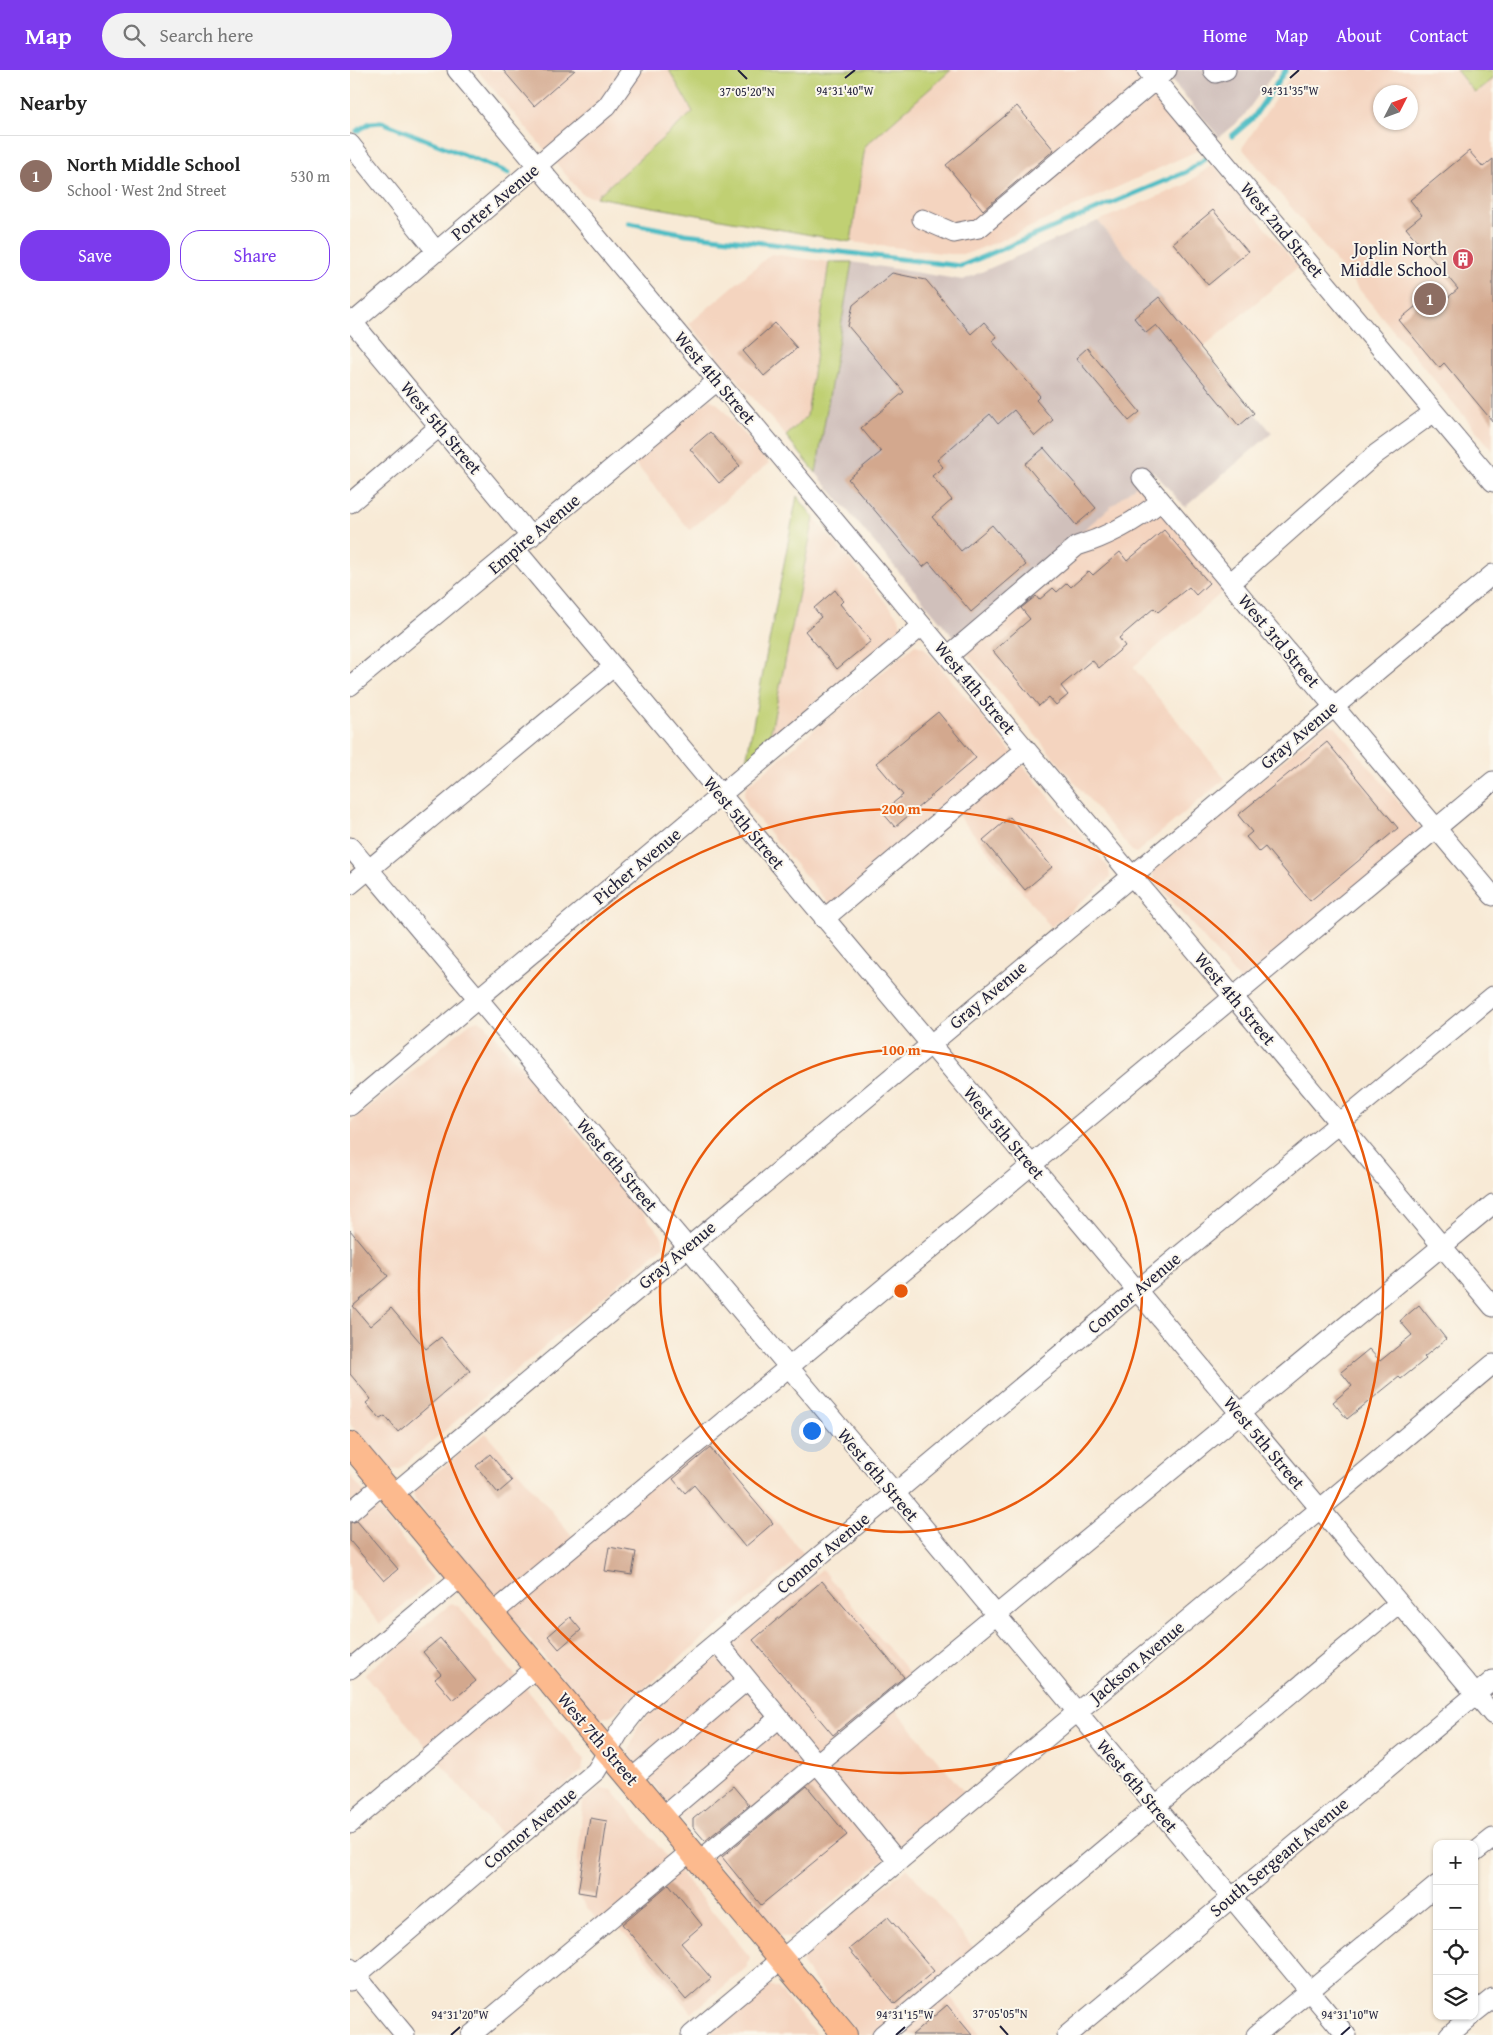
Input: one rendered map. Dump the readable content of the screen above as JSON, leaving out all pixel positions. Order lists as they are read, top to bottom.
{
  "streets": {
    "main road": ["West 7th Street"],
    "street": [
      "Porter Avenue",
      "West 2nd Street",
      "West 4th Street",
      "West 5th Street",
      "Empire Avenue",
      "West 3rd Street",
      "Gray Avenue",
      "Picher Avenue",
      "West 6th Street",
      "Connor Avenue",
      "Jackson Avenue",
      "South Sergeant Avenue"
    ]
  },
  "crossings": [
    ["Porter Avenue", "West 4th Street"],
    ["Porter Avenue", "West 5th Street"],
    ["West 4th Street", "Empire Avenue"],
    ["West 4th Street", "Gray Avenue"],
    ["West 4th Street", "Picher Avenue"],
    ["West 4th Street", "Connor Avenue"],
    ["West 5th Street", "Empire Avenue"],
    ["West 5th Street", "Gray Avenue"],
    ["West 5th Street", "Picher Avenue"],
    ["West 5th Street", "Connor Avenue"],
    ["West 5th Street", "Jackson Avenue"],
    ["West 5th Street", "South Sergeant Avenue"],
    ["West 3rd Street", "Gray Avenue"],
    ["Gray Avenue", "West 6th Street"],
    ["Gray Avenue", "West 7th Street"],
    ["Picher Avenue", "West 6th Street"],
    ["West 6th Street", "Connor Avenue"],
    ["West 6th Street", "Jackson Avenue"],
    ["West 6th Street", "South Sergeant Avenue"],
    ["Connor Avenue", "West 7th Street"],
    ["Jackson Avenue", "West 7th Street"]
  ],
  "places": {
    "building": ["Joplin North Middle School"]
  },
  "north": "top right",
  "page": {
    "header": "Map",
    "search": "Search here",
    "nav": [
      "Home",
      "Map",
      "About",
      "Contact"
    ],
    "heading": "Nearby",
    "list": [
      {
        "mark": "1",
        "name": "North Middle School",
        "note": "School · West 2nd Street",
        "value": "530 m"
      }
    ],
    "buttons": ["Save", "Share"],
    "pins": "1",
    "map_buttons": ["+", "−"]
  },
  "coordinates": [
    "94°31'40\"W",
    "94°31'35\"W",
    "37°05'20\"N",
    "37°05'05\"N",
    "94°31'20\"W",
    "94°31'15\"W",
    "94°31'10\"W"
  ],
  "rings": ["200 m", "100 m"]
}
